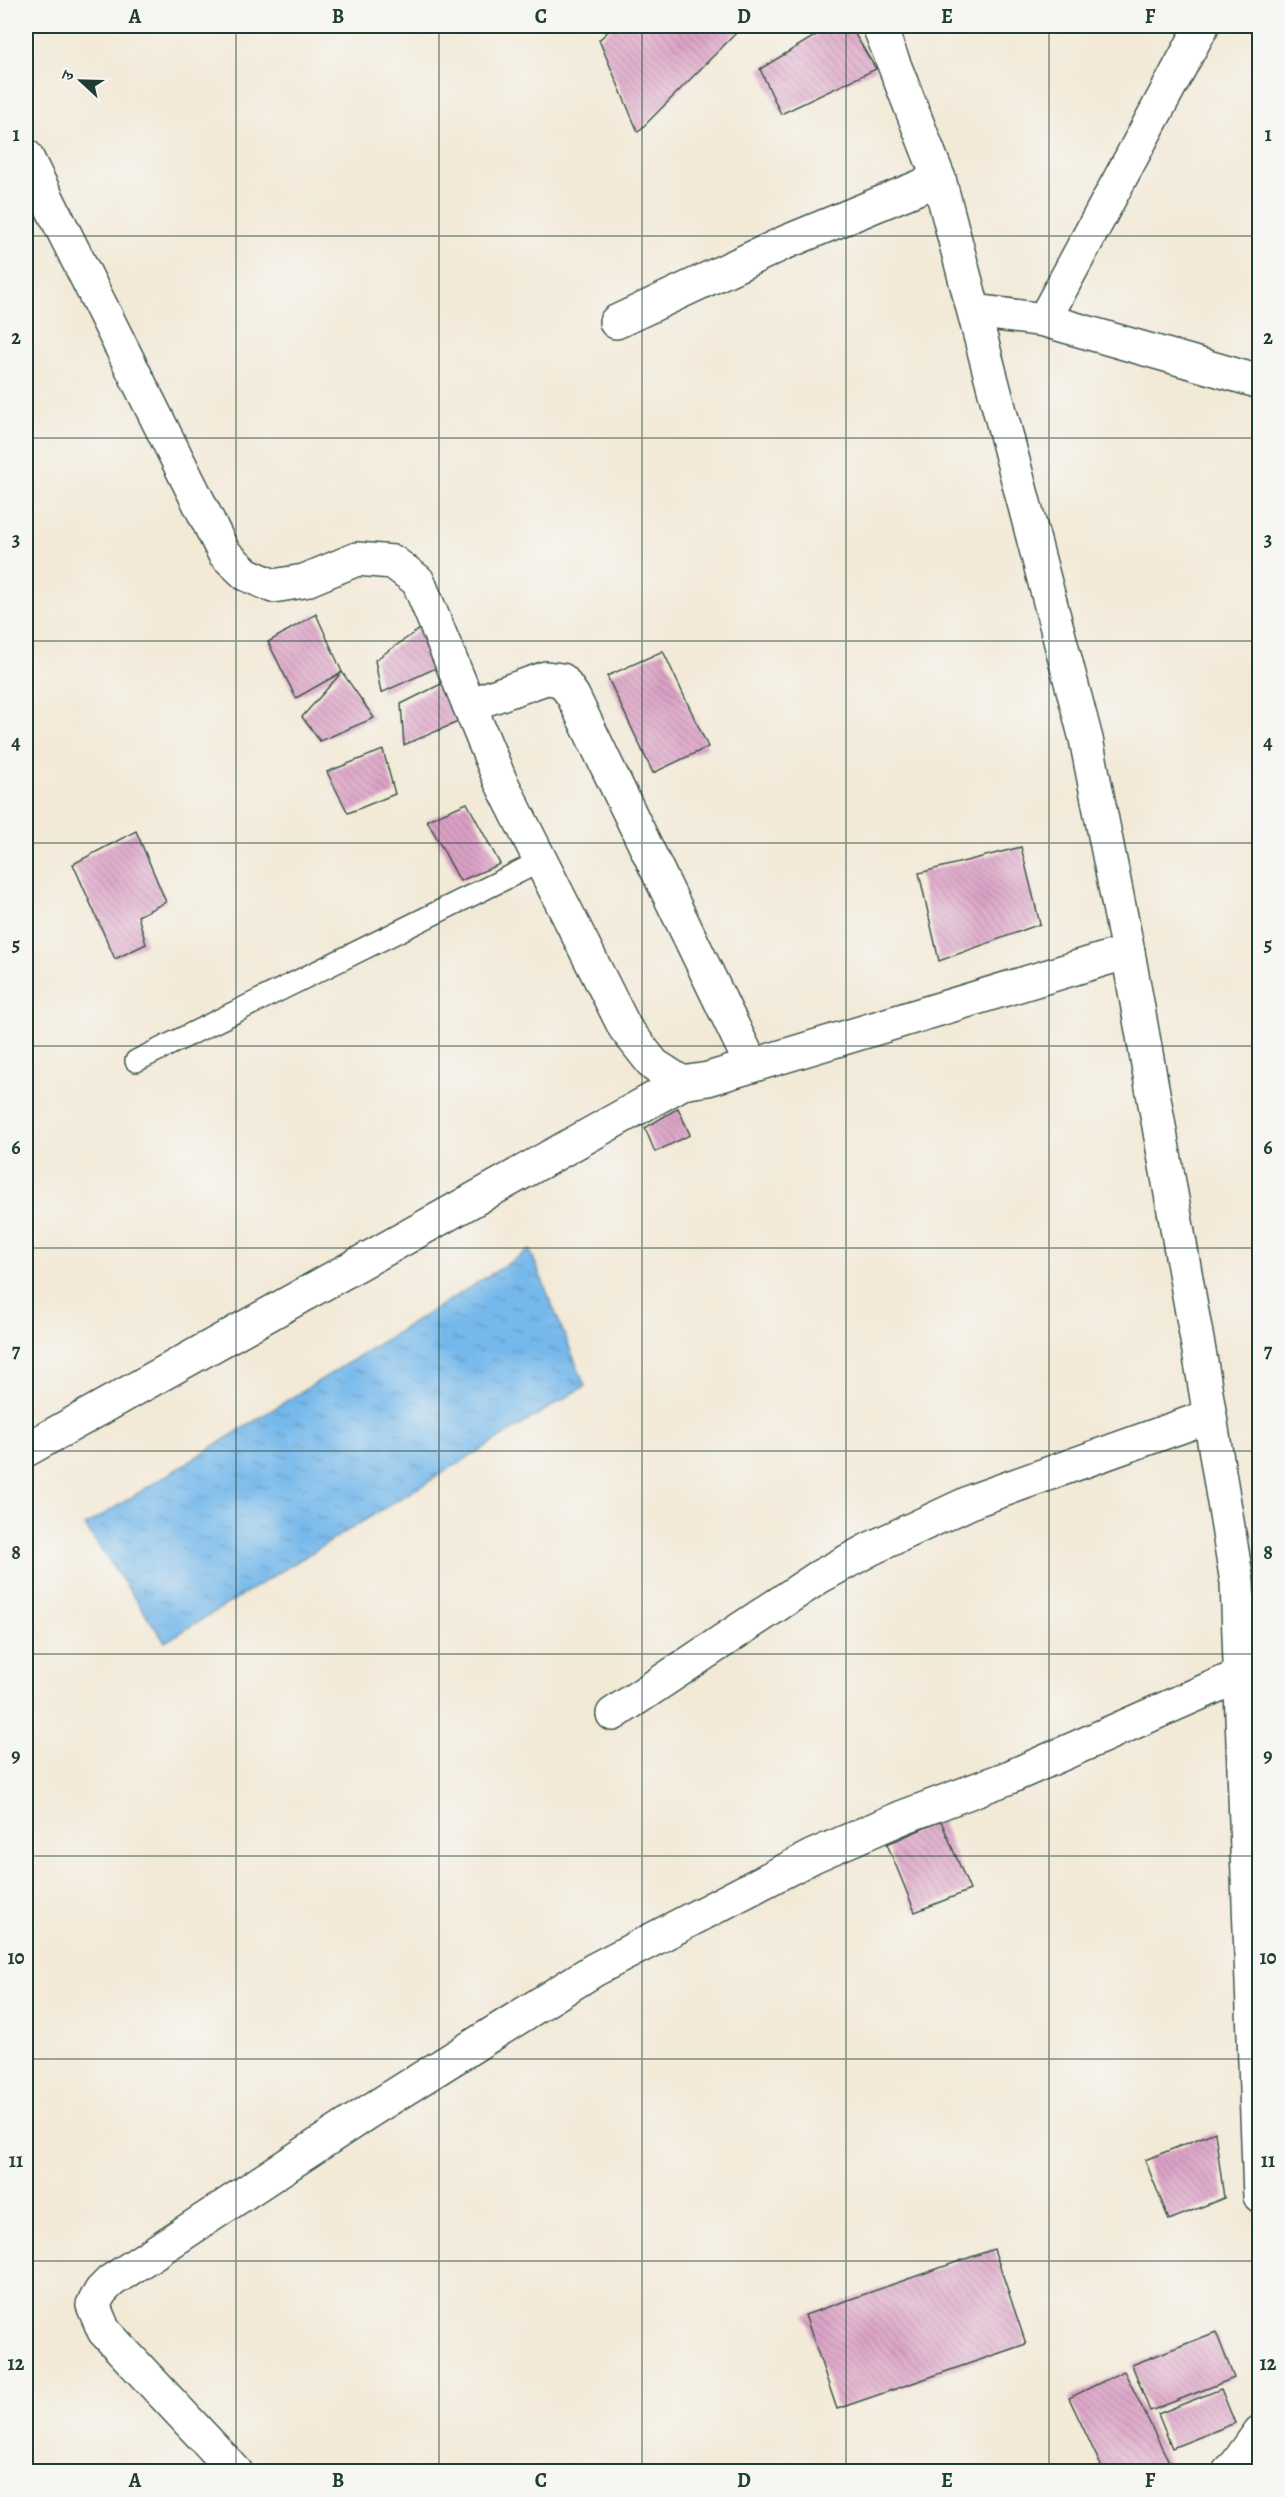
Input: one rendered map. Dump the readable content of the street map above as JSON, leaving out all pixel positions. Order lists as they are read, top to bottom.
{
  "north": "left",
  "grid": {
    "columns": [
      "A",
      "B",
      "C",
      "D",
      "E",
      "F"
    ],
    "rows": [
      "1",
      "2",
      "3",
      "4",
      "5",
      "6",
      "7",
      "8",
      "9",
      "10",
      "11",
      "12"
    ]
  }
}
